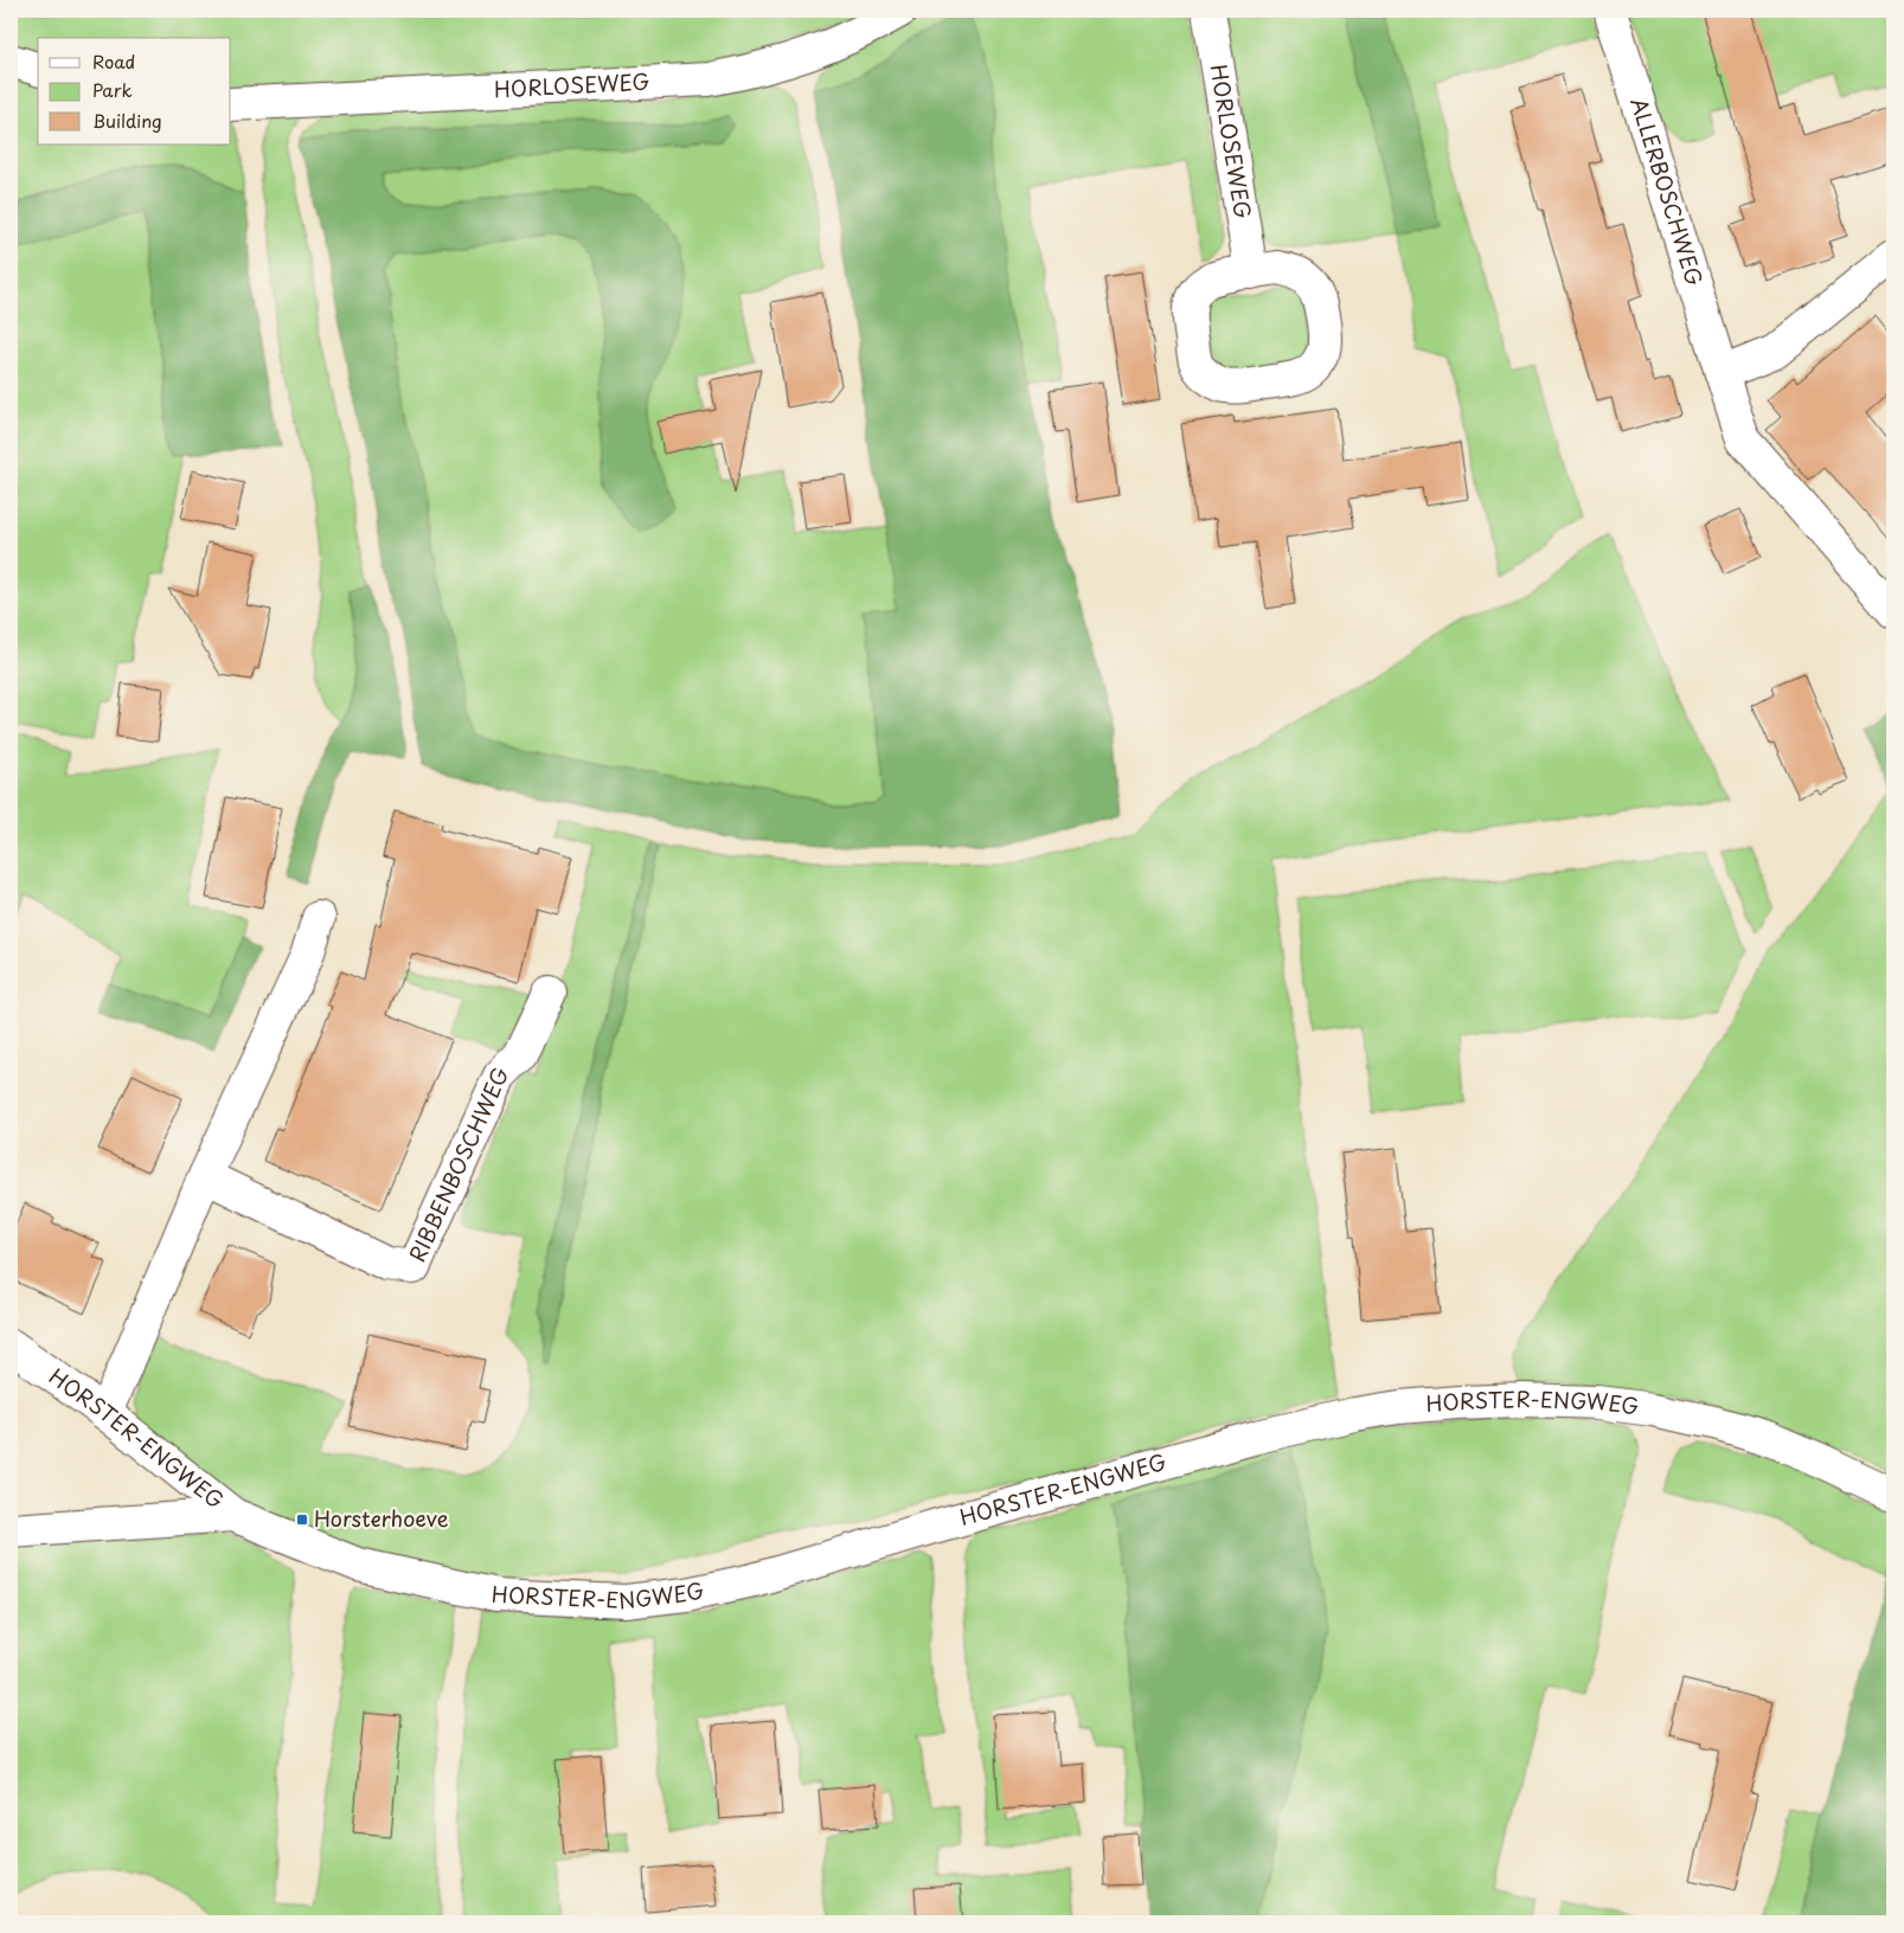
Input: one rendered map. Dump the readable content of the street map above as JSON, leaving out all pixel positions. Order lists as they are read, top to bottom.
{
  "streets": {
    "street": [
      "HORLOSEWEG",
      "ALLERBOSCHWEG",
      "RIBBENBOSCHWEG",
      "HORSTER-ENGWEG"
    ]
  },
  "places": {
    "transit": ["Horsterhoeve"]
  },
  "legend": ["Road", "Park", "Building"]
}
